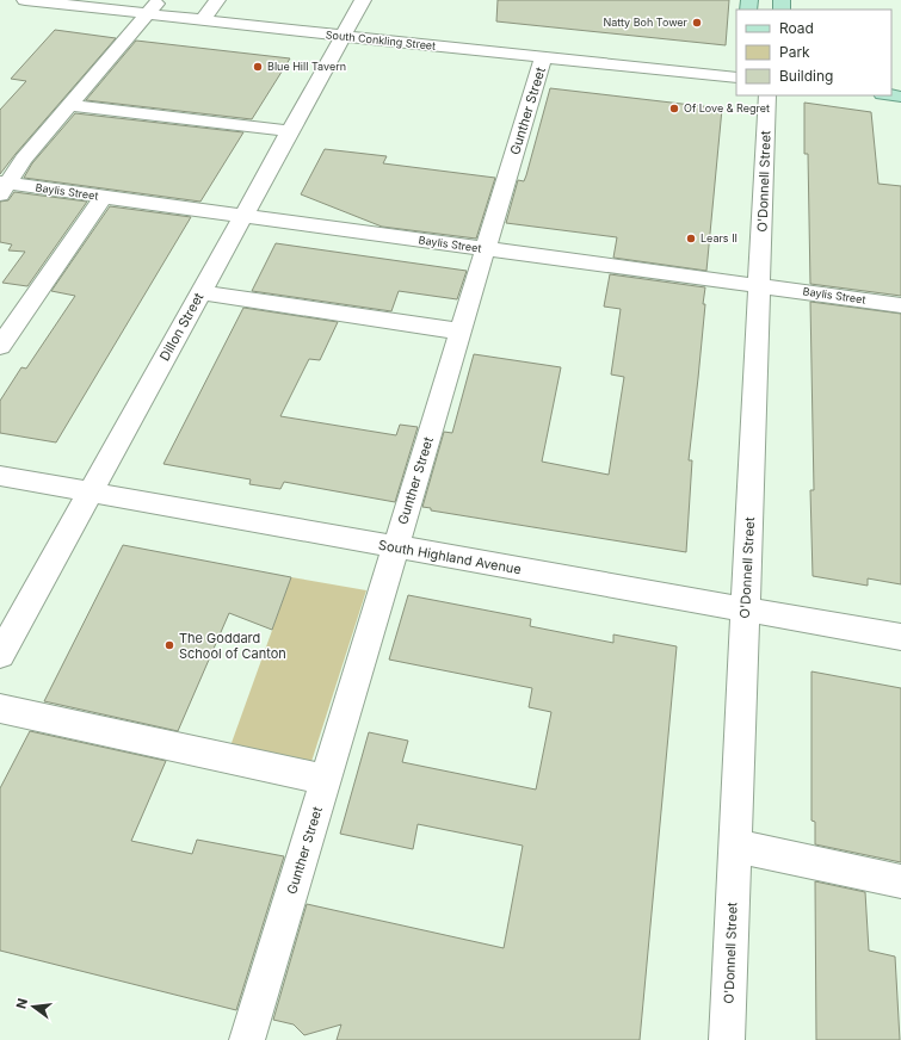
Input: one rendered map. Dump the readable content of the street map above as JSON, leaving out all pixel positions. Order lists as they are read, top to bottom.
{
  "streets": {
    "street": [
      "South Conkling Street",
      "Gunther Street",
      "O'Donnell Street",
      "Baylis Street",
      "Dillon Street",
      "South Highland Avenue"
    ]
  },
  "crossings": [
    ["South Conkling Street", "Gunther Street"],
    ["South Conkling Street", "Dillon Street"],
    ["Gunther Street", "Baylis Street"],
    ["Gunther Street", "South Highland Avenue"],
    ["O'Donnell Street", "Baylis Street"],
    ["O'Donnell Street", "South Highland Avenue"],
    ["Baylis Street", "Dillon Street"],
    ["Dillon Street", "South Highland Avenue"]
  ],
  "places": [
    "Natty Boh Tower",
    "Blue Hill Tavern",
    "Of Love & Regret",
    "Lears II",
    "The Goddard School of Canton"
  ],
  "legend": ["Road", "Park", "Building"],
  "north": "left"
}
